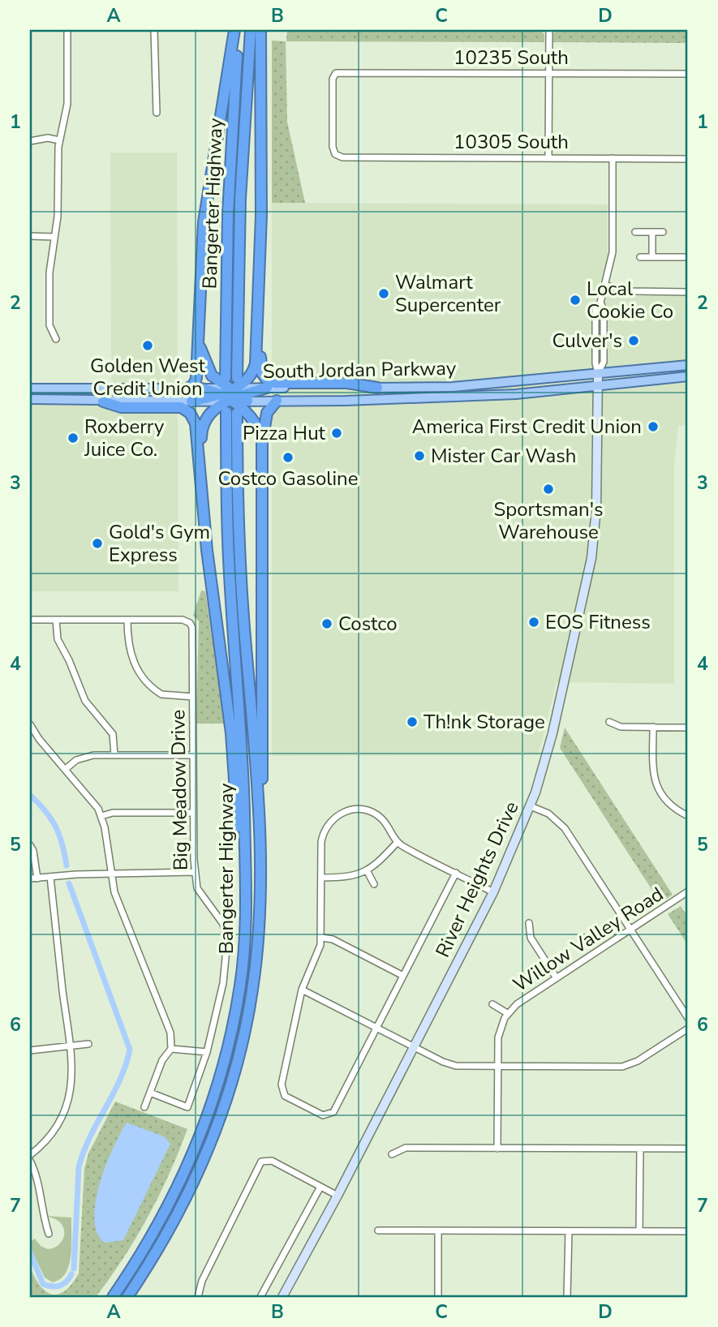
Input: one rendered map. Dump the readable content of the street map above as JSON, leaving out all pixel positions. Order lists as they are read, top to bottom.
{
  "streets": {
    "highway": ["Bangerter Highway"],
    "main road": ["South Jordan Parkway"],
    "street": [
      "10235 South",
      "10305 South",
      "Big Meadow Drive",
      "River Heights Drive",
      "Willow Valley Road"
    ]
  },
  "crossings": [
    ["10235 South", "10305 South"],
    ["10305 South", "River Heights Drive"],
    ["Bangerter Highway", "South Jordan Parkway"],
    ["South Jordan Parkway", "River Heights Drive"]
  ],
  "places": [
    "Walmart Supercenter",
    "Local Cookie Co",
    "Culver's",
    "Golden West Credit Union",
    "America First Credit Union",
    "Pizza Hut",
    "Roxberry Juice Co.",
    "Mister Car Wash",
    "Costco Gasoline",
    "Sportsman's Warehouse",
    "Gold's Gym Express",
    "EOS Fitness",
    "Costco",
    "Th!nk Storage"
  ],
  "grid": {
    "columns": [
      "A",
      "B",
      "C",
      "D"
    ],
    "rows": [
      "1",
      "2",
      "3",
      "4",
      "5",
      "6",
      "7"
    ]
  }
}
